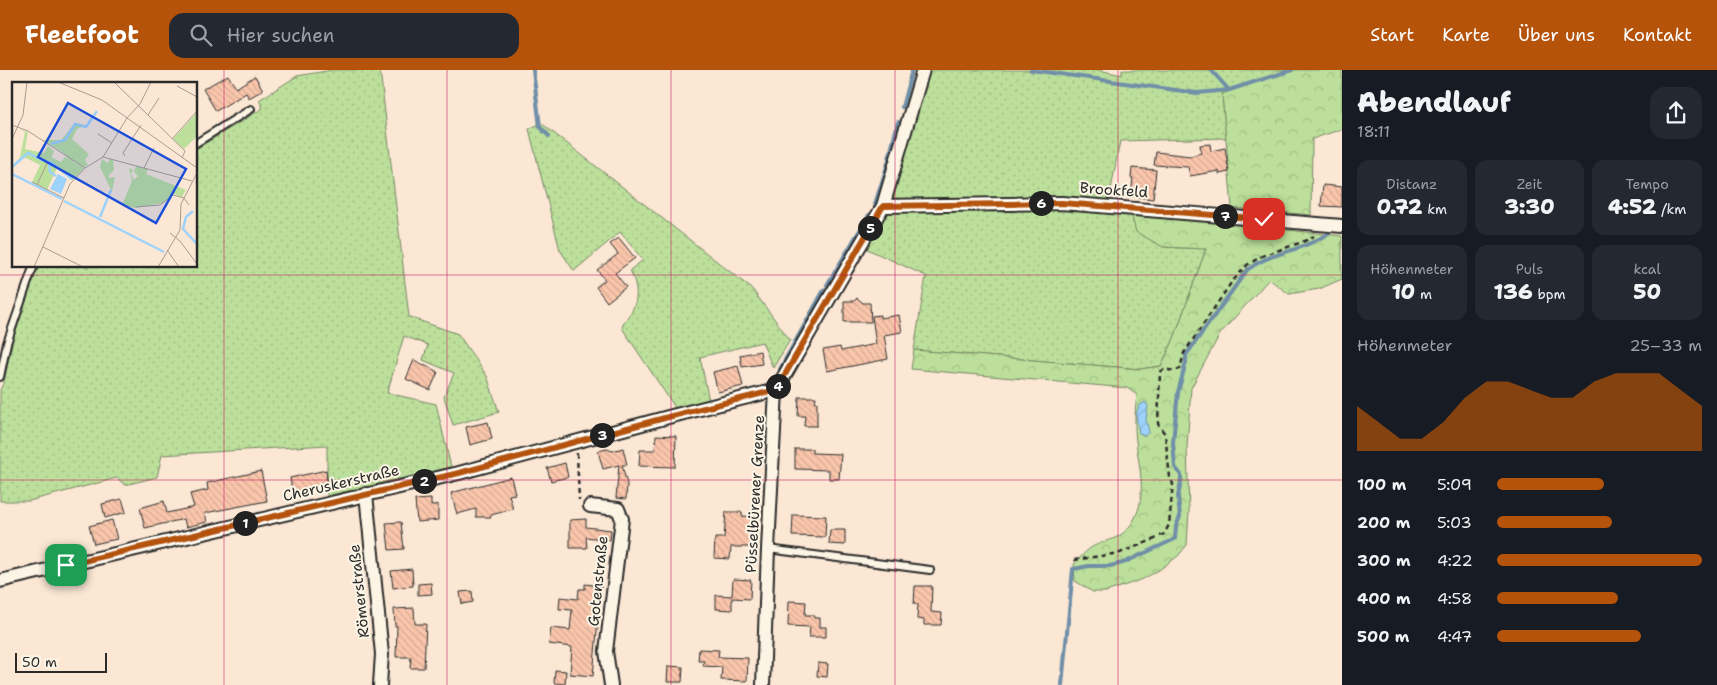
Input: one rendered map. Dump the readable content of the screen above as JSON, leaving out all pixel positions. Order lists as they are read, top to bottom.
{
  "streets": {
    "street": [
      "Brookfeld",
      "Cheruskerstraße",
      "Püsselbürener Grenze",
      "Gotenstraße",
      "Römerstraße"
    ]
  },
  "crossings": [
    ["Brookfeld", "Püsselbürener Grenze"],
    ["Cheruskerstraße", "Püsselbürener Grenze"],
    ["Cheruskerstraße", "Römerstraße"]
  ],
  "scale_bar": "50 m",
  "page": {
    "header": "Fleetfoot",
    "search": "Hier suchen",
    "nav": [
      "Start",
      "Karte",
      "Über uns",
      "Kontakt"
    ],
    "heading": ["Abendlauf", "18:11"],
    "stats": [
      ["Distanz", "0.72 km"],
      ["Zeit", "3:30"],
      ["Tempo", "4:52 /km"],
      ["Höhenmeter", "10 m"],
      ["Puls", "136 bpm"],
      ["kcal", "50"]
    ],
    "pins": [
      "6",
      "7",
      "5",
      "4",
      "3",
      "2",
      "1"
    ],
    "chart": ["Höhenmeter", "25–33 m"],
    "list": [
      {
        "name": "100 m",
        "note": "5:09"
      },
      {
        "name": "200 m",
        "note": "5:03"
      },
      {
        "name": "300 m",
        "note": "4:22"
      },
      {
        "name": "400 m",
        "note": "4:58"
      },
      {
        "name": "500 m",
        "note": "4:47"
      }
    ],
    "scale": "50 m"
  }
}
